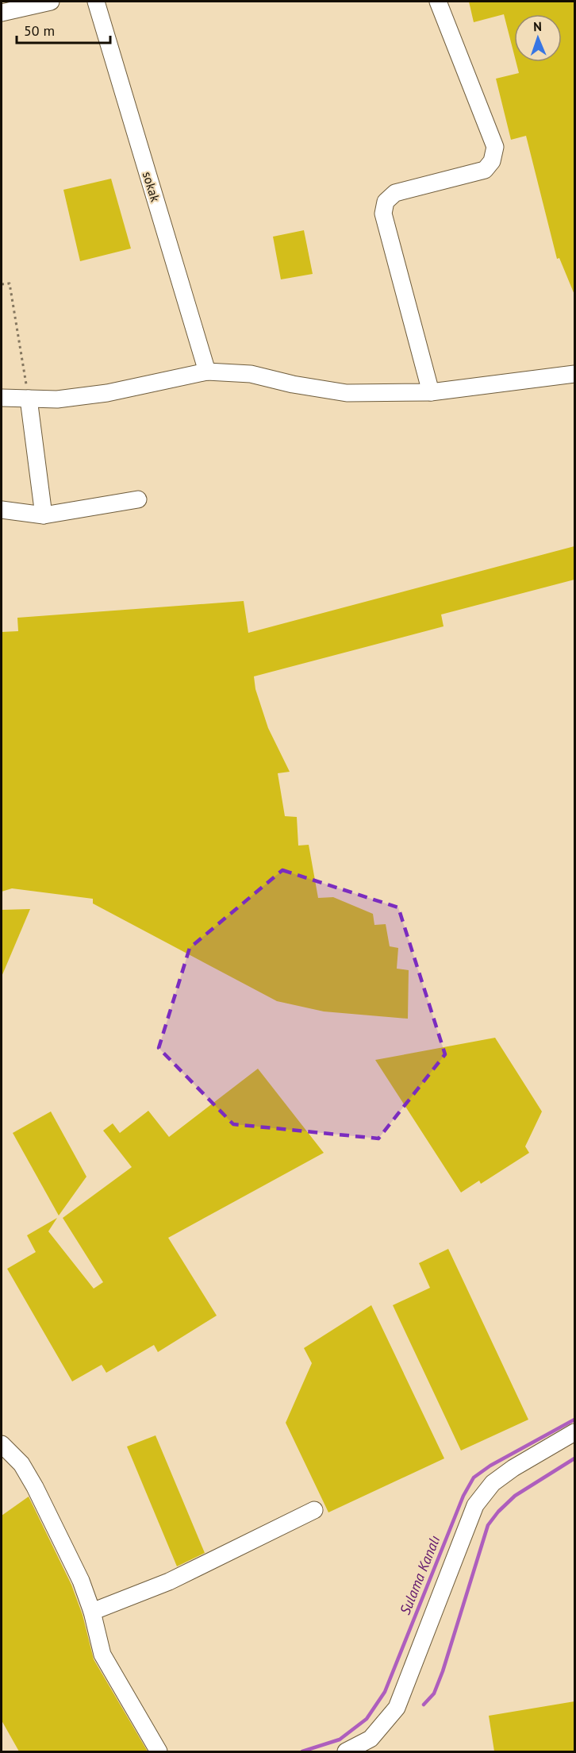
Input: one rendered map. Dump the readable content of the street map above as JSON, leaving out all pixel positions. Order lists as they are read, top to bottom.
{
  "streets": {
    "street": ["sokak"]
  },
  "water": ["Sulama Kanalı"],
  "scale_bar": "50 m",
  "north": "top"
}
